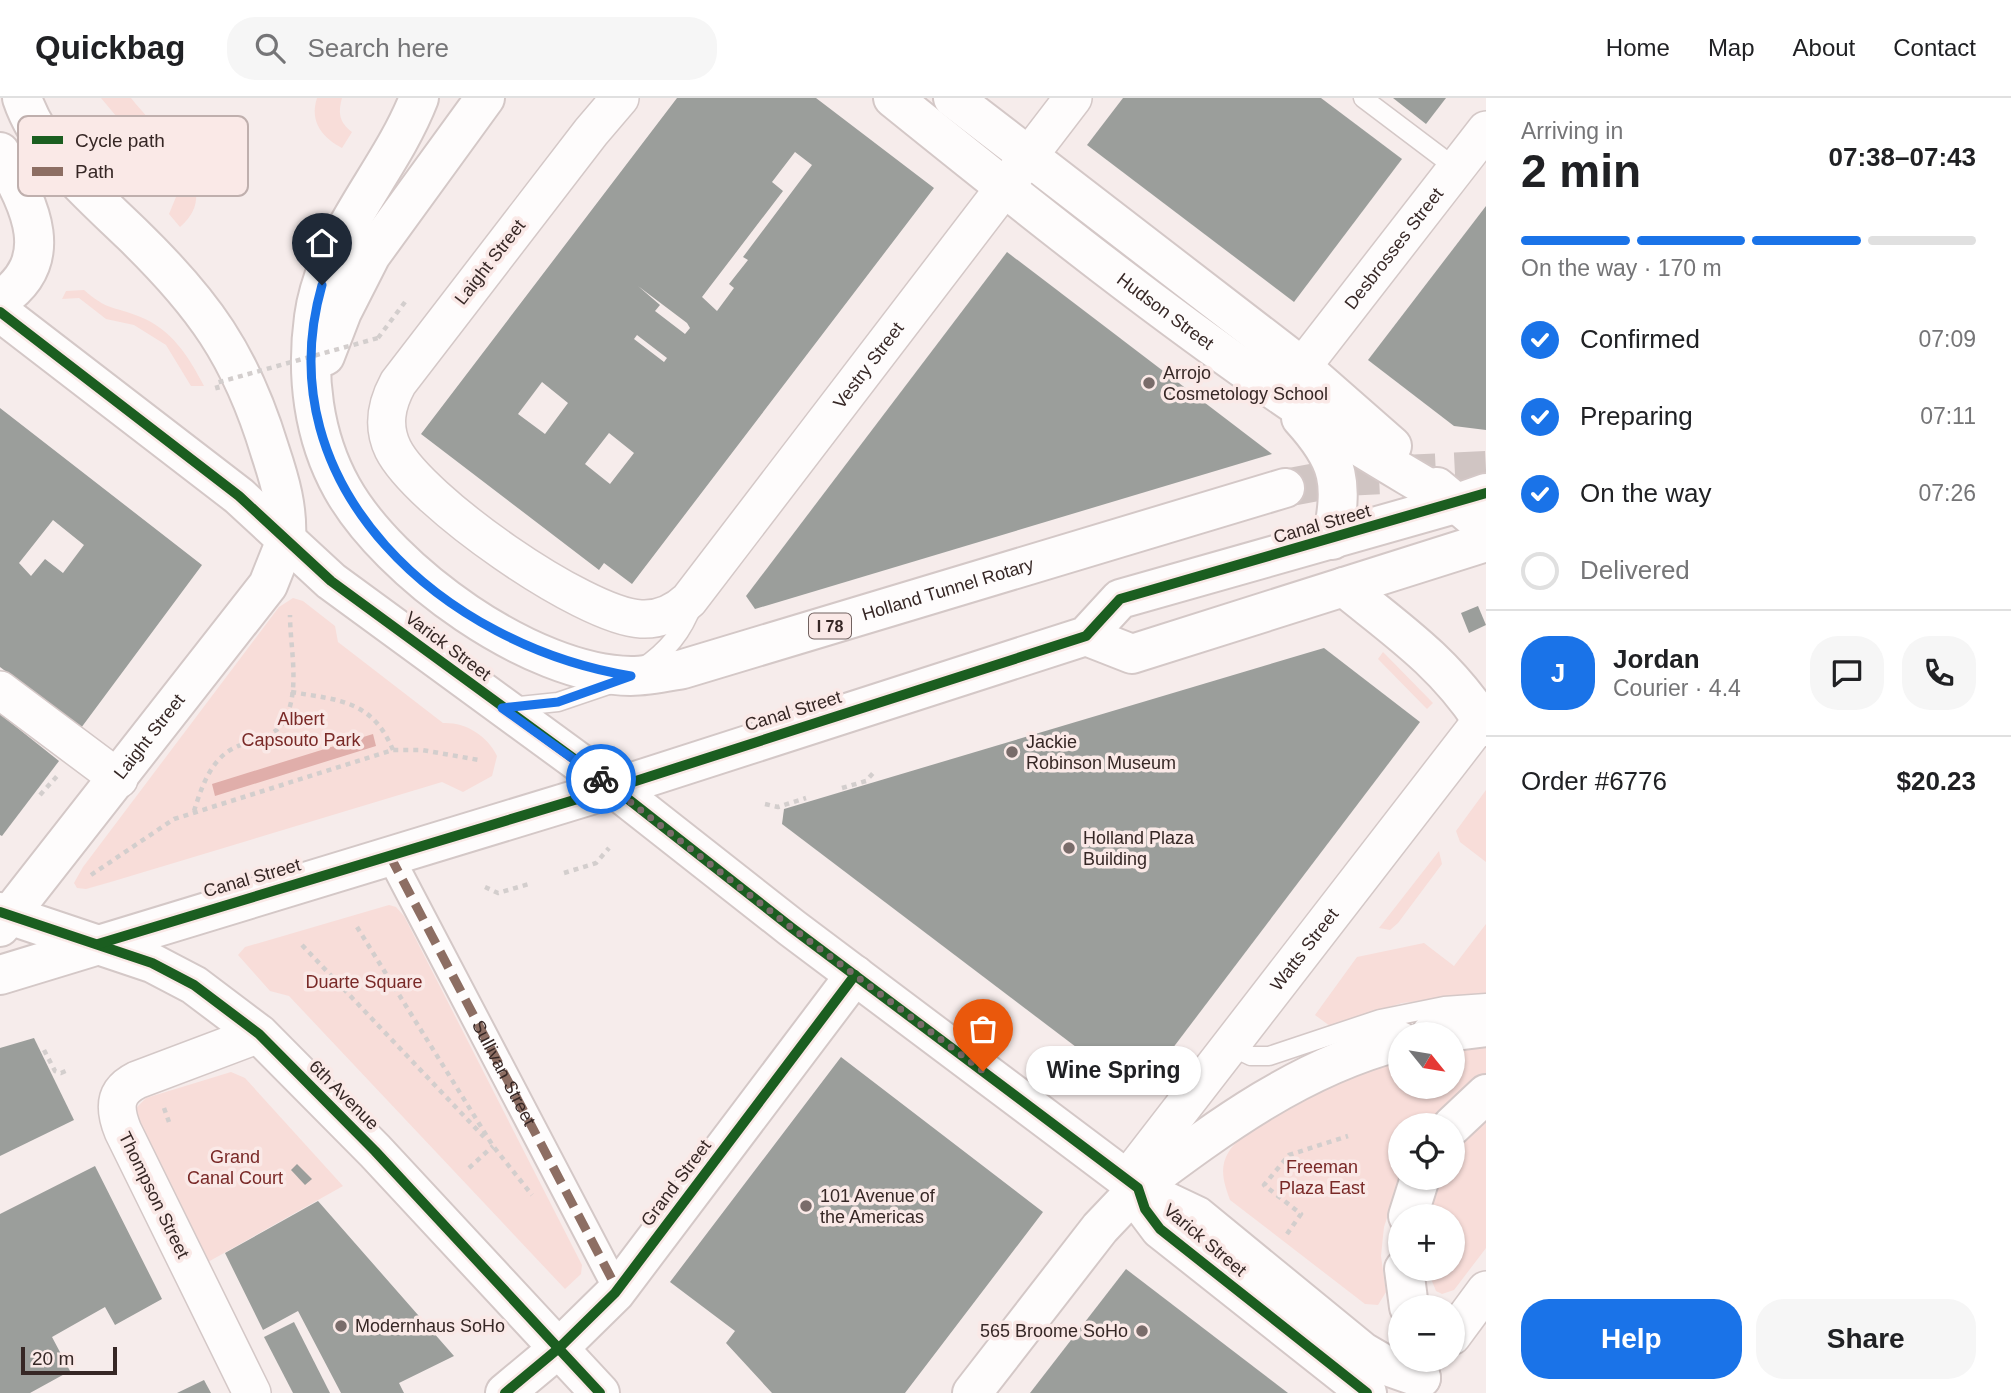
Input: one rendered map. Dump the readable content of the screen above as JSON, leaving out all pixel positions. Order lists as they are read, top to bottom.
{
  "streets": {
    "main road": [
      "Laight Street",
      "Hudson Street",
      "Canal Street",
      "Holland Tunnel Rotary",
      "I 78",
      "Varick Street",
      "Watts Street",
      "6th Avenue",
      "Grand Street"
    ],
    "street": [
      "Desbrosses Street",
      "Vestry Street",
      "Sullivan Street",
      "Thompson Street"
    ]
  },
  "crossings": [
    ["Desbrosses Street", "Hudson Street"],
    ["Laight Street", "Vestry Street"],
    ["Laight Street", "Varick Street"],
    ["Laight Street", "6th Avenue"],
    ["Hudson Street", "Vestry Street"],
    ["Hudson Street", "Canal Street"],
    ["Canal Street", "Varick Street"],
    ["Canal Street", "Sullivan Street"],
    ["Canal Street", "6th Avenue"],
    ["Varick Street", "Watts Street"],
    ["Varick Street", "Grand Street"],
    ["Sullivan Street", "Grand Street"],
    ["6th Avenue", "Grand Street"],
    ["6th Avenue", "Thompson Street"]
  ],
  "parks": [
    "Albert Capsouto Park",
    "Duarte Square",
    "Grand Canal Court",
    "Freeman Plaza East"
  ],
  "places": [
    "Arrojo Cosmetology School",
    "Jackie Robinson Museum",
    "Holland Plaza Building",
    "Wine Spring",
    "101 Avenue of the Americas",
    "Modernhaus SoHo",
    "565 Broome SoHo"
  ],
  "legend": ["Cycle path", "Path"],
  "scale_bar": "20 m",
  "north": "bottom right",
  "page": {
    "header": "Quickbag",
    "search": "Search here",
    "nav": [
      "Home",
      "Map",
      "About",
      "Contact"
    ],
    "heading": ["2 min", "Arriving in", "07:38–07:43"],
    "panel": [
      "Jordan",
      "Courier · 4.4",
      "Order #6776",
      "$20.23"
    ],
    "bar": "On the way · 170 m",
    "list": [
      ["Confirmed", "07:09"],
      ["Preparing", "07:11"],
      ["On the way", "07:26"],
      "Delivered"
    ],
    "round": "J",
    "map_buttons": ["+", "−"],
    "bubble": "Wine Spring",
    "buttons": ["Help", "Share"],
    "scale": "20 m"
  }
}
